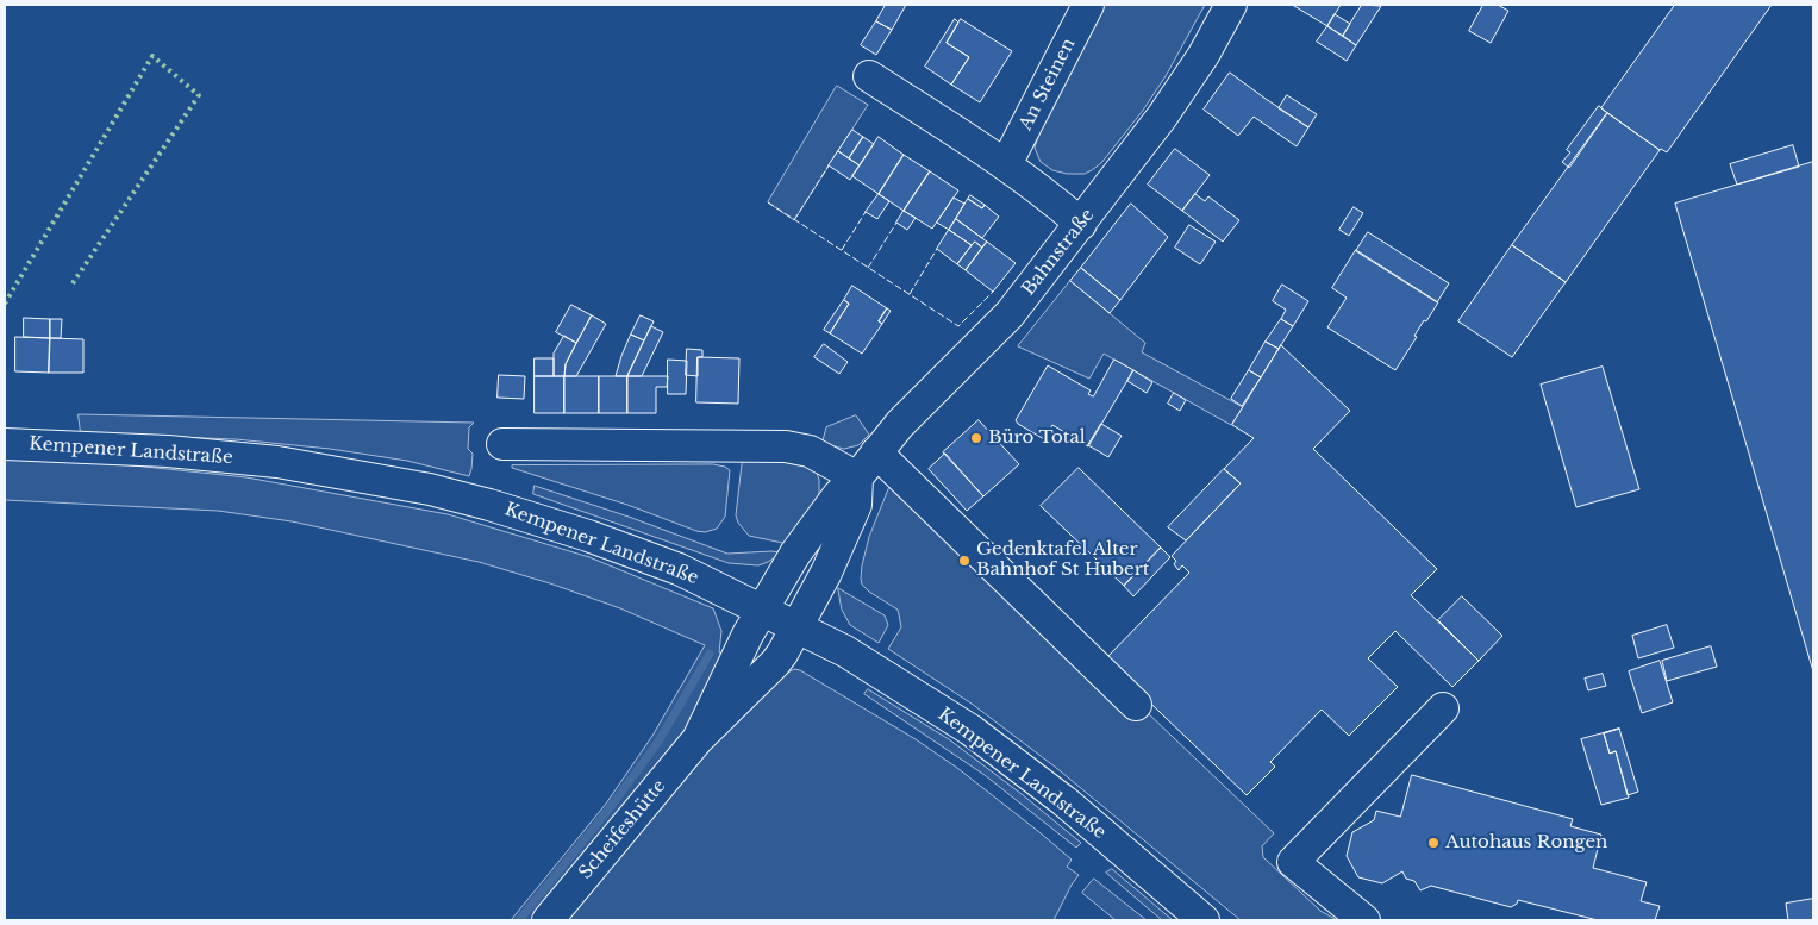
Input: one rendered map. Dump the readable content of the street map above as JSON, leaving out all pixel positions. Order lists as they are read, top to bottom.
{
  "streets": {
    "street": [
      "An Steinen",
      "Bahnstraße",
      "Kempener Landstraße",
      "Scheifeshütte"
    ]
  },
  "crossings": [
    ["Bahnstraße", "Kempener Landstraße"],
    ["Bahnstraße", "Scheifeshütte"],
    ["Kempener Landstraße", "Scheifeshütte"]
  ],
  "places": ["Büro Total", "Gedenktafel Alter Bahnhof St Hubert", "Autohaus Rongen"]
}
